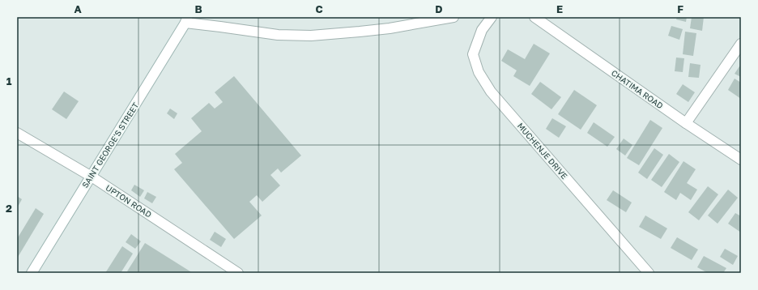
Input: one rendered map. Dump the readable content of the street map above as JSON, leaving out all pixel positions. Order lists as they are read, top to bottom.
{
  "streets": {
    "street": [
      "CHATIMA ROAD",
      "SAINT GEORGE'S STREET",
      "MUCHENJE DRIVE",
      "UPTON ROAD"
    ]
  },
  "crossings": [
    ["SAINT GEORGE'S STREET", "UPTON ROAD"]
  ],
  "grid": {
    "columns": [
      "A",
      "B",
      "C",
      "D",
      "E",
      "F"
    ],
    "rows": ["1", "2"]
  }
}
